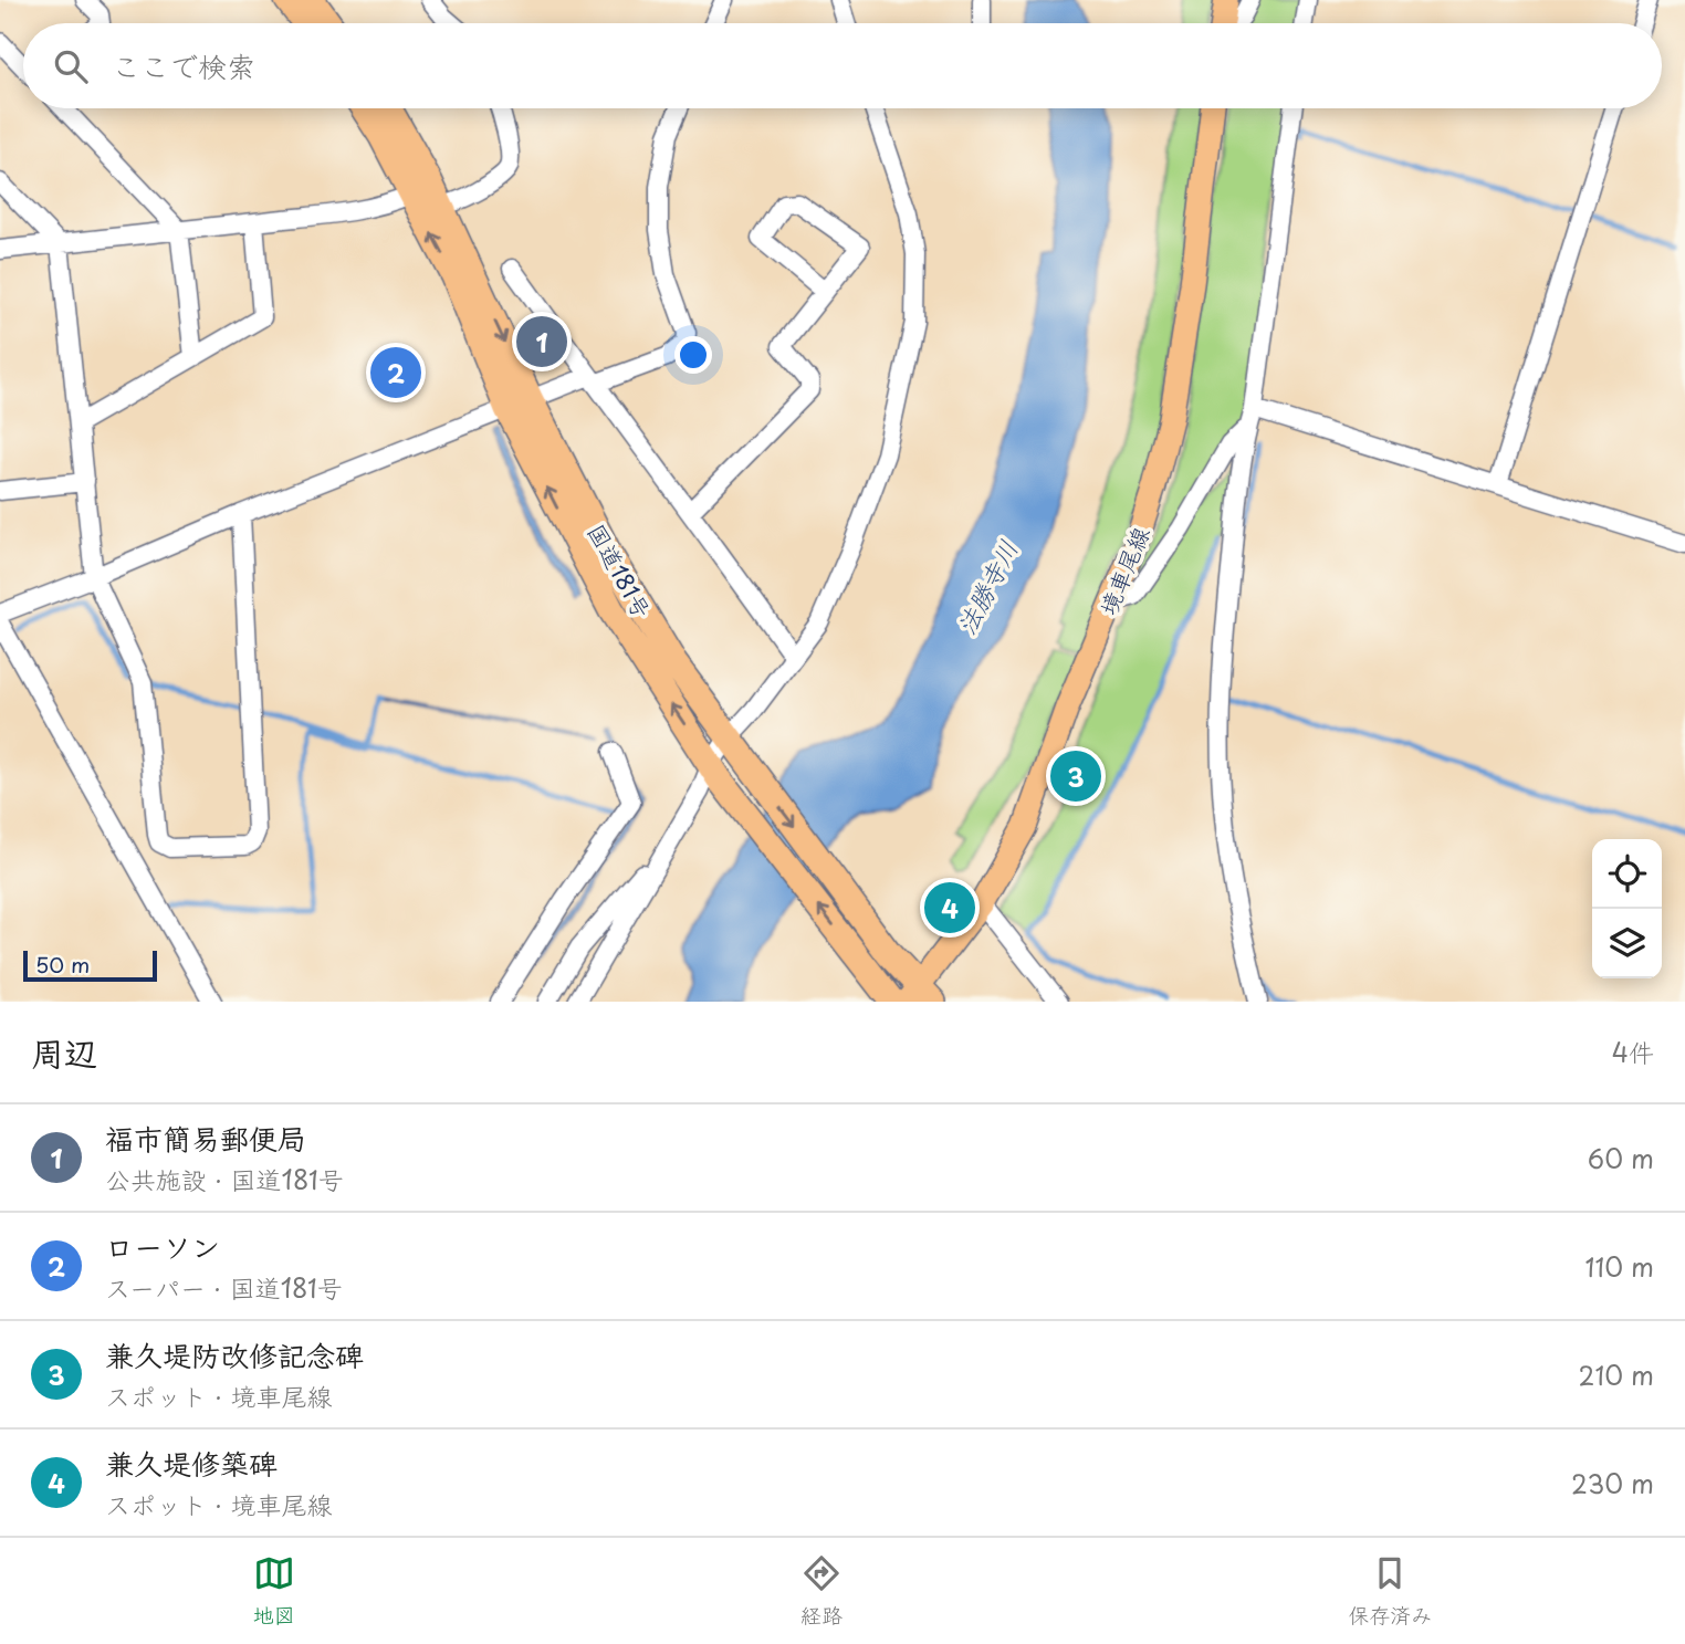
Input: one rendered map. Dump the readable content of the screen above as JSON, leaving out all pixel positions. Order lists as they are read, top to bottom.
{
  "streets": {
    "highway": ["国道181号"],
    "main road": ["境車尾線"]
  },
  "crossings": [
    ["国道181号", "境車尾線"]
  ],
  "water": ["法勝寺川"],
  "scale_bar": "50 m",
  "page": {
    "search": "ここで検索",
    "pins": [
      "1",
      "2",
      "3",
      "4"
    ],
    "scale": "50 m",
    "heading": ["周辺", "4件"],
    "list": [
      {
        "mark": "1",
        "name": "福市簡易郵便局",
        "note": "公共施設 · 国道181号",
        "value": "60 m"
      },
      {
        "mark": "2",
        "name": "ローソン",
        "note": "スーパー · 国道181号",
        "value": "110 m"
      },
      {
        "mark": "3",
        "name": "兼久堤防改修記念碑",
        "note": "スポット · 境車尾線",
        "value": "210 m"
      },
      {
        "mark": "4",
        "name": "兼久堤修築碑",
        "note": "スポット · 境車尾線",
        "value": "230 m"
      }
    ],
    "nav": ["地図", "経路", "保存済み"]
  }
}
